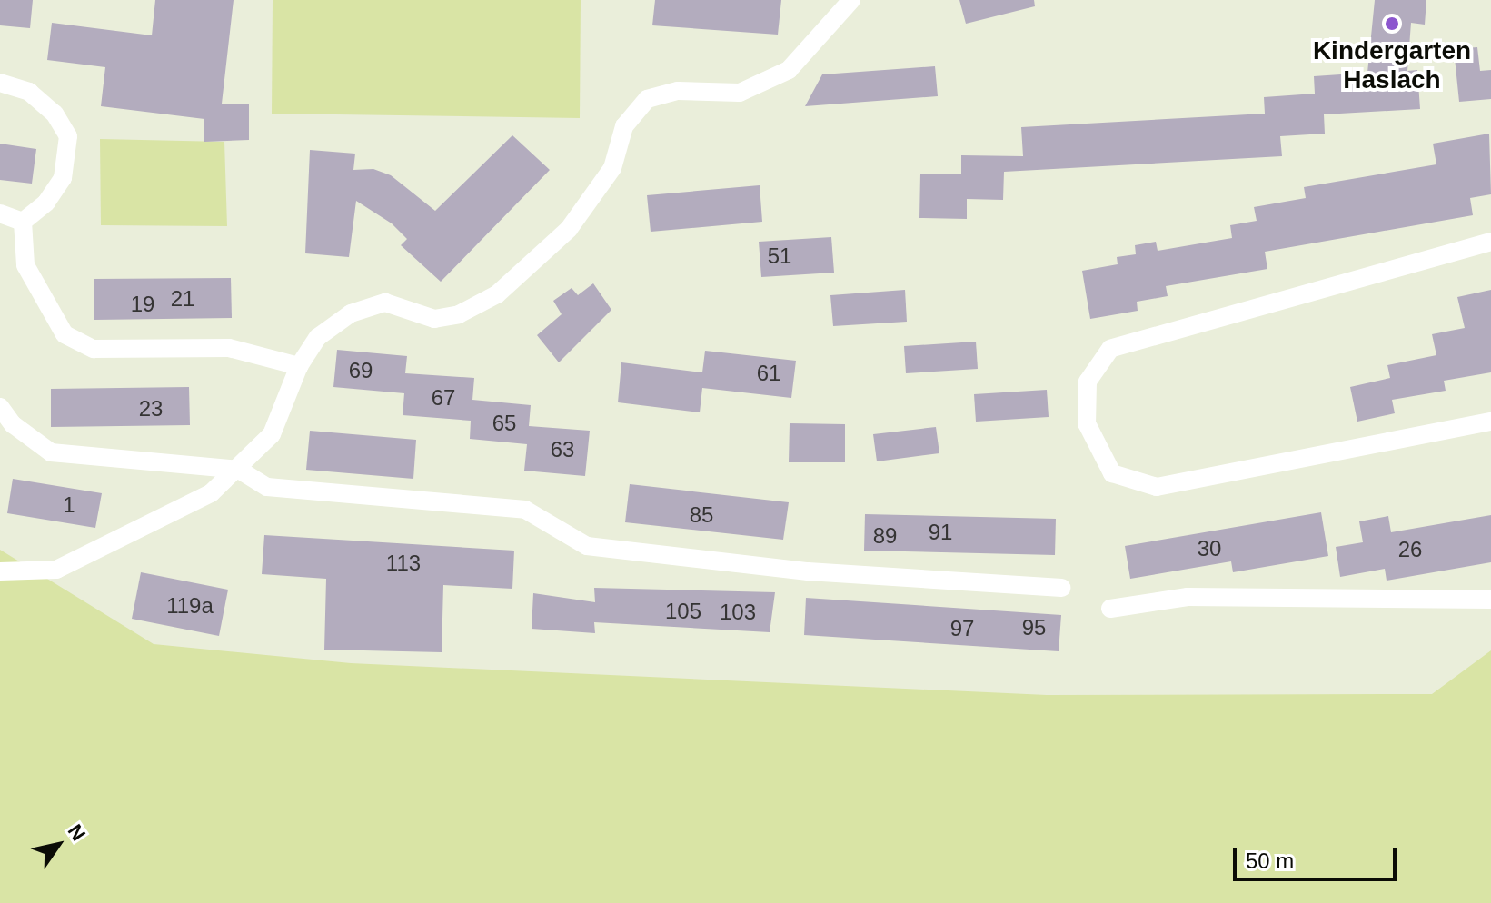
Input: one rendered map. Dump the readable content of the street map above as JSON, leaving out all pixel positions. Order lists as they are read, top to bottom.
{
  "places": ["Kindergarten Haslach"],
  "house_numbers": [
    "51",
    "21",
    "19",
    "69",
    "61",
    "67",
    "23",
    "65",
    "63",
    "1",
    "85",
    "91",
    "89",
    "30",
    "26",
    "113",
    "119a",
    "105",
    "103",
    "95",
    "97"
  ],
  "scale_bar": "50 m",
  "north": "top right"
}
